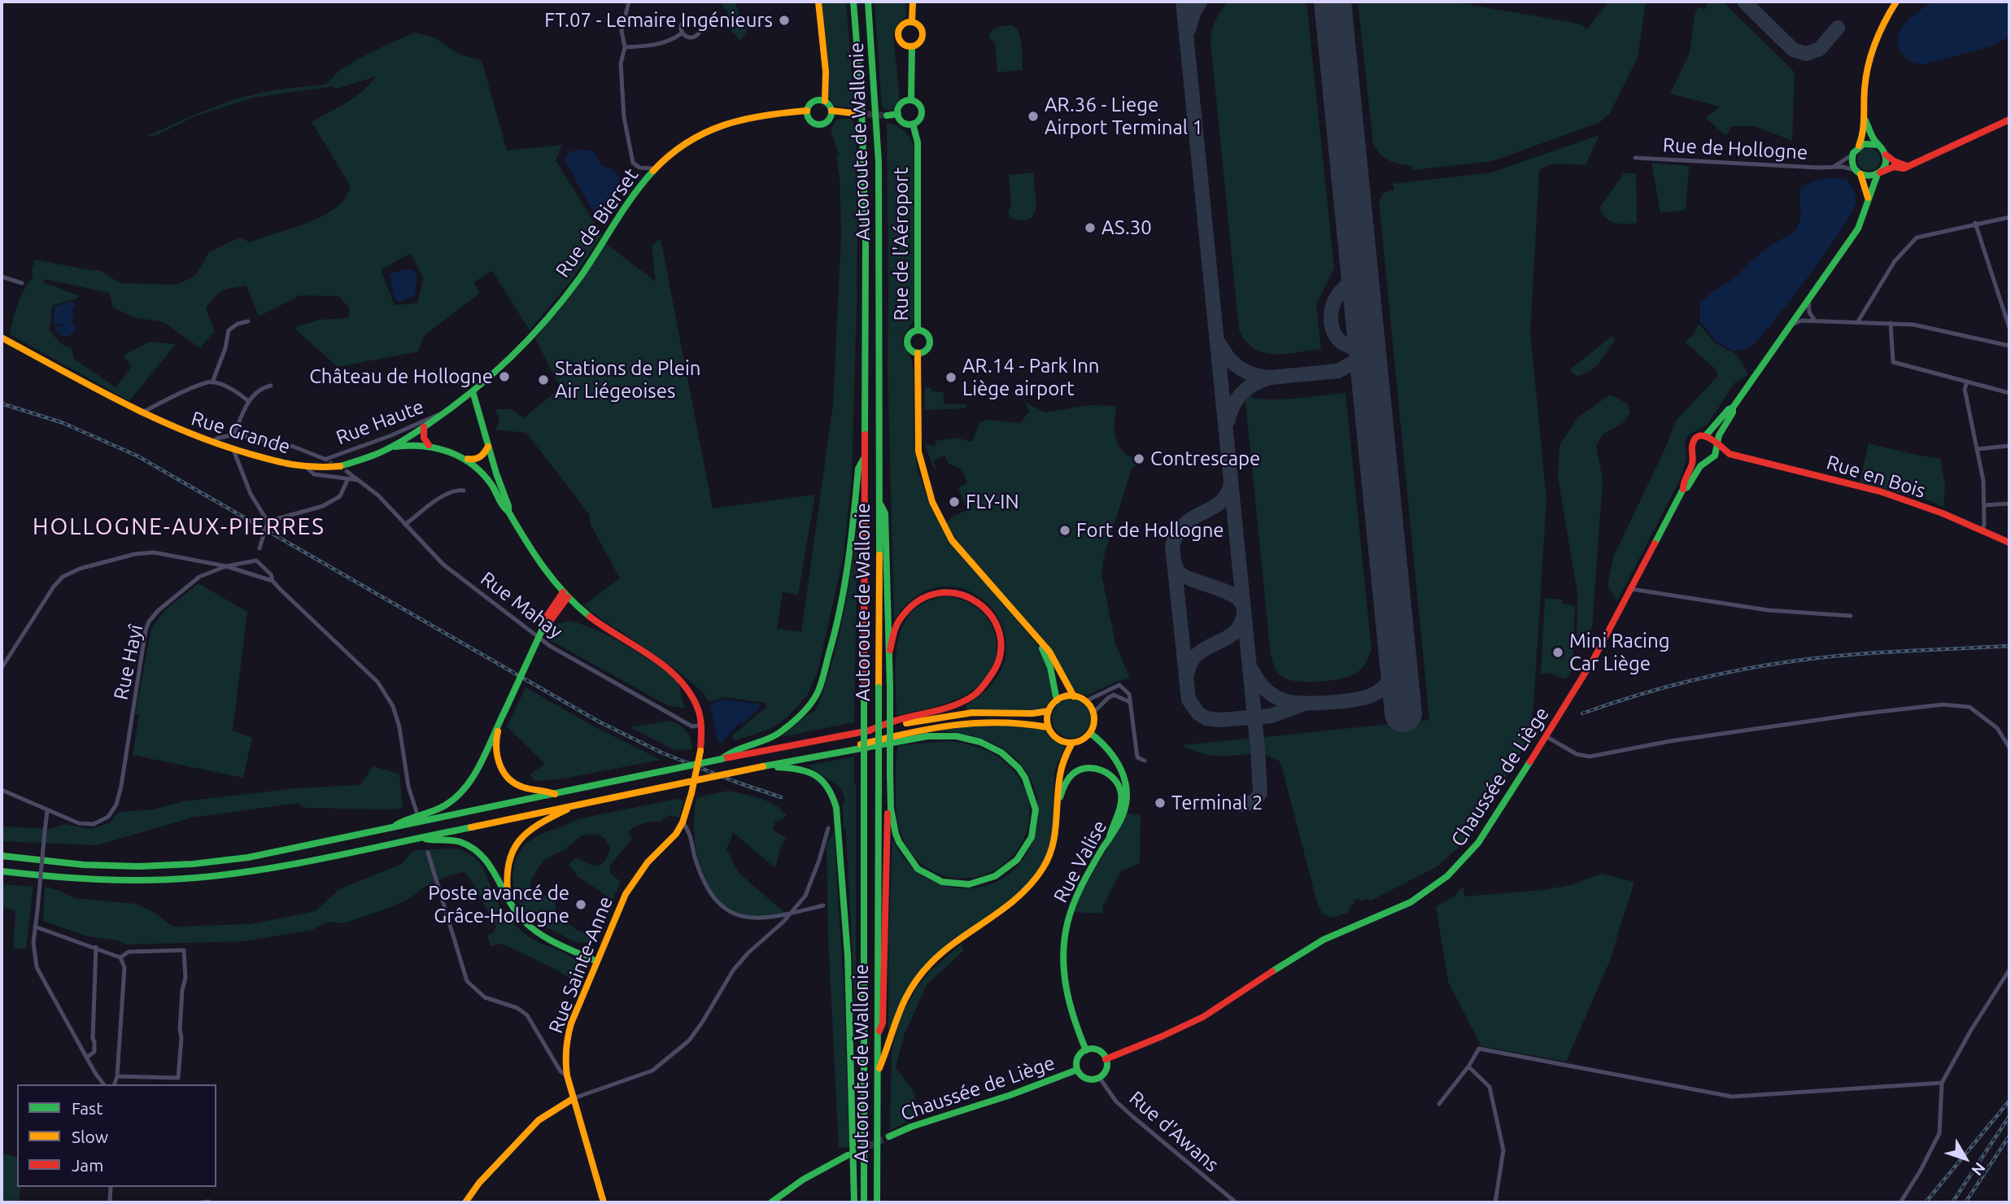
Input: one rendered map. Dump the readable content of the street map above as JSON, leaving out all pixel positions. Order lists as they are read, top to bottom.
{
  "streets": {
    "main road": [
      "Autoroute de Wallonie",
      "Rue de Bierset",
      "Rue de l'Aéroport",
      "Rue Grande",
      "Rue en Bois",
      "Chaussée de Liège",
      "Rue Valise",
      "Rue Sainte-Anne"
    ],
    "street": [
      "Rue de Hollogne",
      "Rue Haute",
      "Rue Mahay",
      "Rue Hayî",
      "Rue d'Awans"
    ]
  },
  "crossings": [
    ["Rue de Bierset", "Rue Grande"],
    ["Rue de l'Aéroport", "Rue Valise"],
    ["Rue Haute", "Rue Grande"],
    ["Rue en Bois", "Chaussée de Liège"],
    ["Rue Mahay", "Rue Sainte-Anne"],
    ["Chaussée de Liège", "Rue Valise"],
    ["Chaussée de Liège", "Rue d'Awans"],
    ["Rue Valise", "Rue d'Awans"]
  ],
  "districts": ["HOLLOGNE-AUX-PIERRES"],
  "places": [
    "FT.07 - Lemaire Ingénieurs",
    "AR.36 - Liege Airport Terminal 1",
    "AS.30",
    "Château de Hollogne",
    "AR.14 - Park Inn Liège airport",
    "Stations de Plein Air Liégeoises",
    "Contrescape",
    "FLY-IN",
    "Fort de Hollogne",
    "Mini Racing Car Liège",
    "Terminal 2",
    "Poste avancé de Grâce-Hollogne"
  ],
  "legend": ["Fast", "Slow", "Jam"],
  "north": "bottom right"
}
